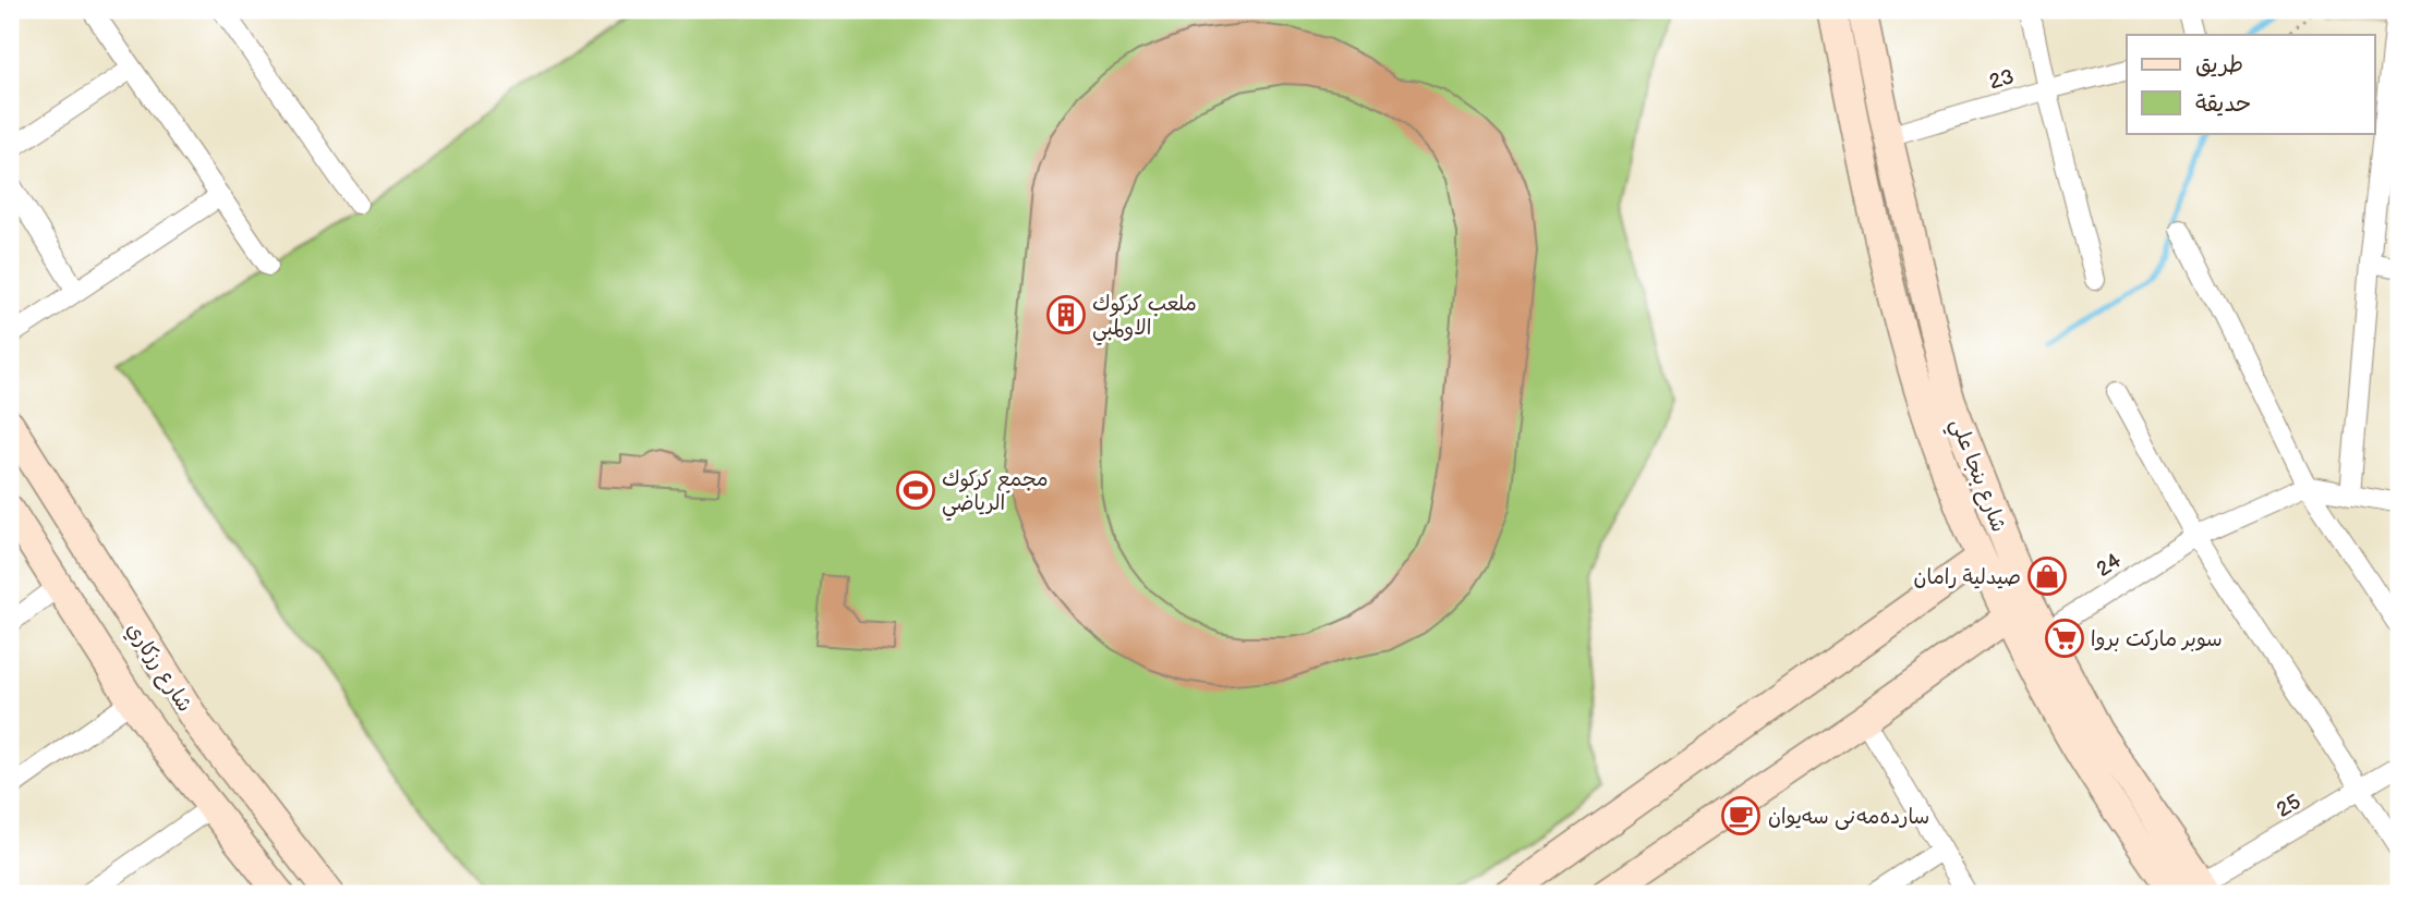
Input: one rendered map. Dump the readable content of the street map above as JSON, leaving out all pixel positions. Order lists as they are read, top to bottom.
{
  "streets": {
    "street": [
      "23",
      "شارع بنجا علي",
      "24",
      "شارع رزكاري",
      "25"
    ]
  },
  "crossings": [
    ["23", "شارع بنجا علي"],
    ["شارع بنجا علي", "24"],
    ["شارع بنجا علي", "25"]
  ],
  "places": {
    "building": ["ملعب كركوك الاولمبي"],
    "sports": ["مجمع كركوك الرياضي"],
    "shop": ["صيدلية رامان"],
    "supermarket": ["سوبر ماركت بروا"],
    "cafe": ["ساردەمەنی سەیوان"]
  },
  "legend": ["طريق", "حديقة"]
}
